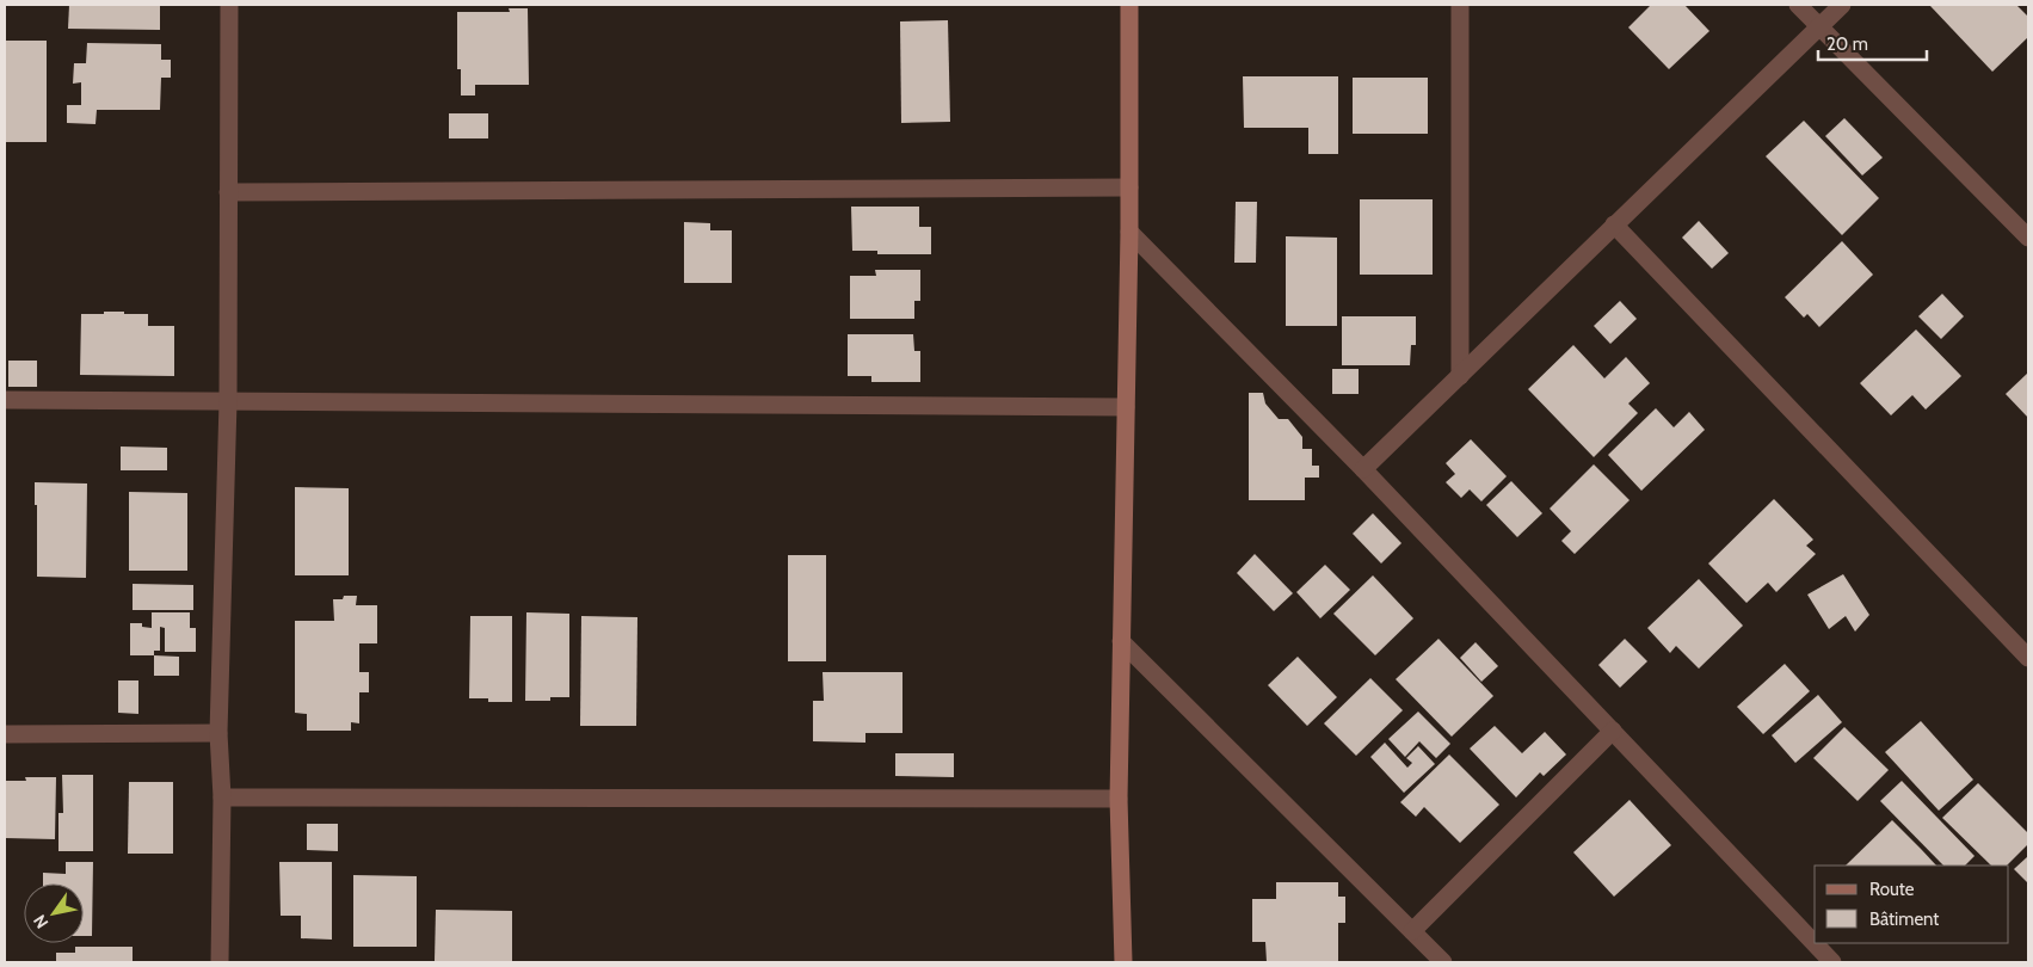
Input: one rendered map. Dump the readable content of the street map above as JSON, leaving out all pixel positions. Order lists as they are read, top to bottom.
{
  "legend": ["Route", "Bâtiment"],
  "scale_bar": "20 m",
  "north": "bottom left"
}
